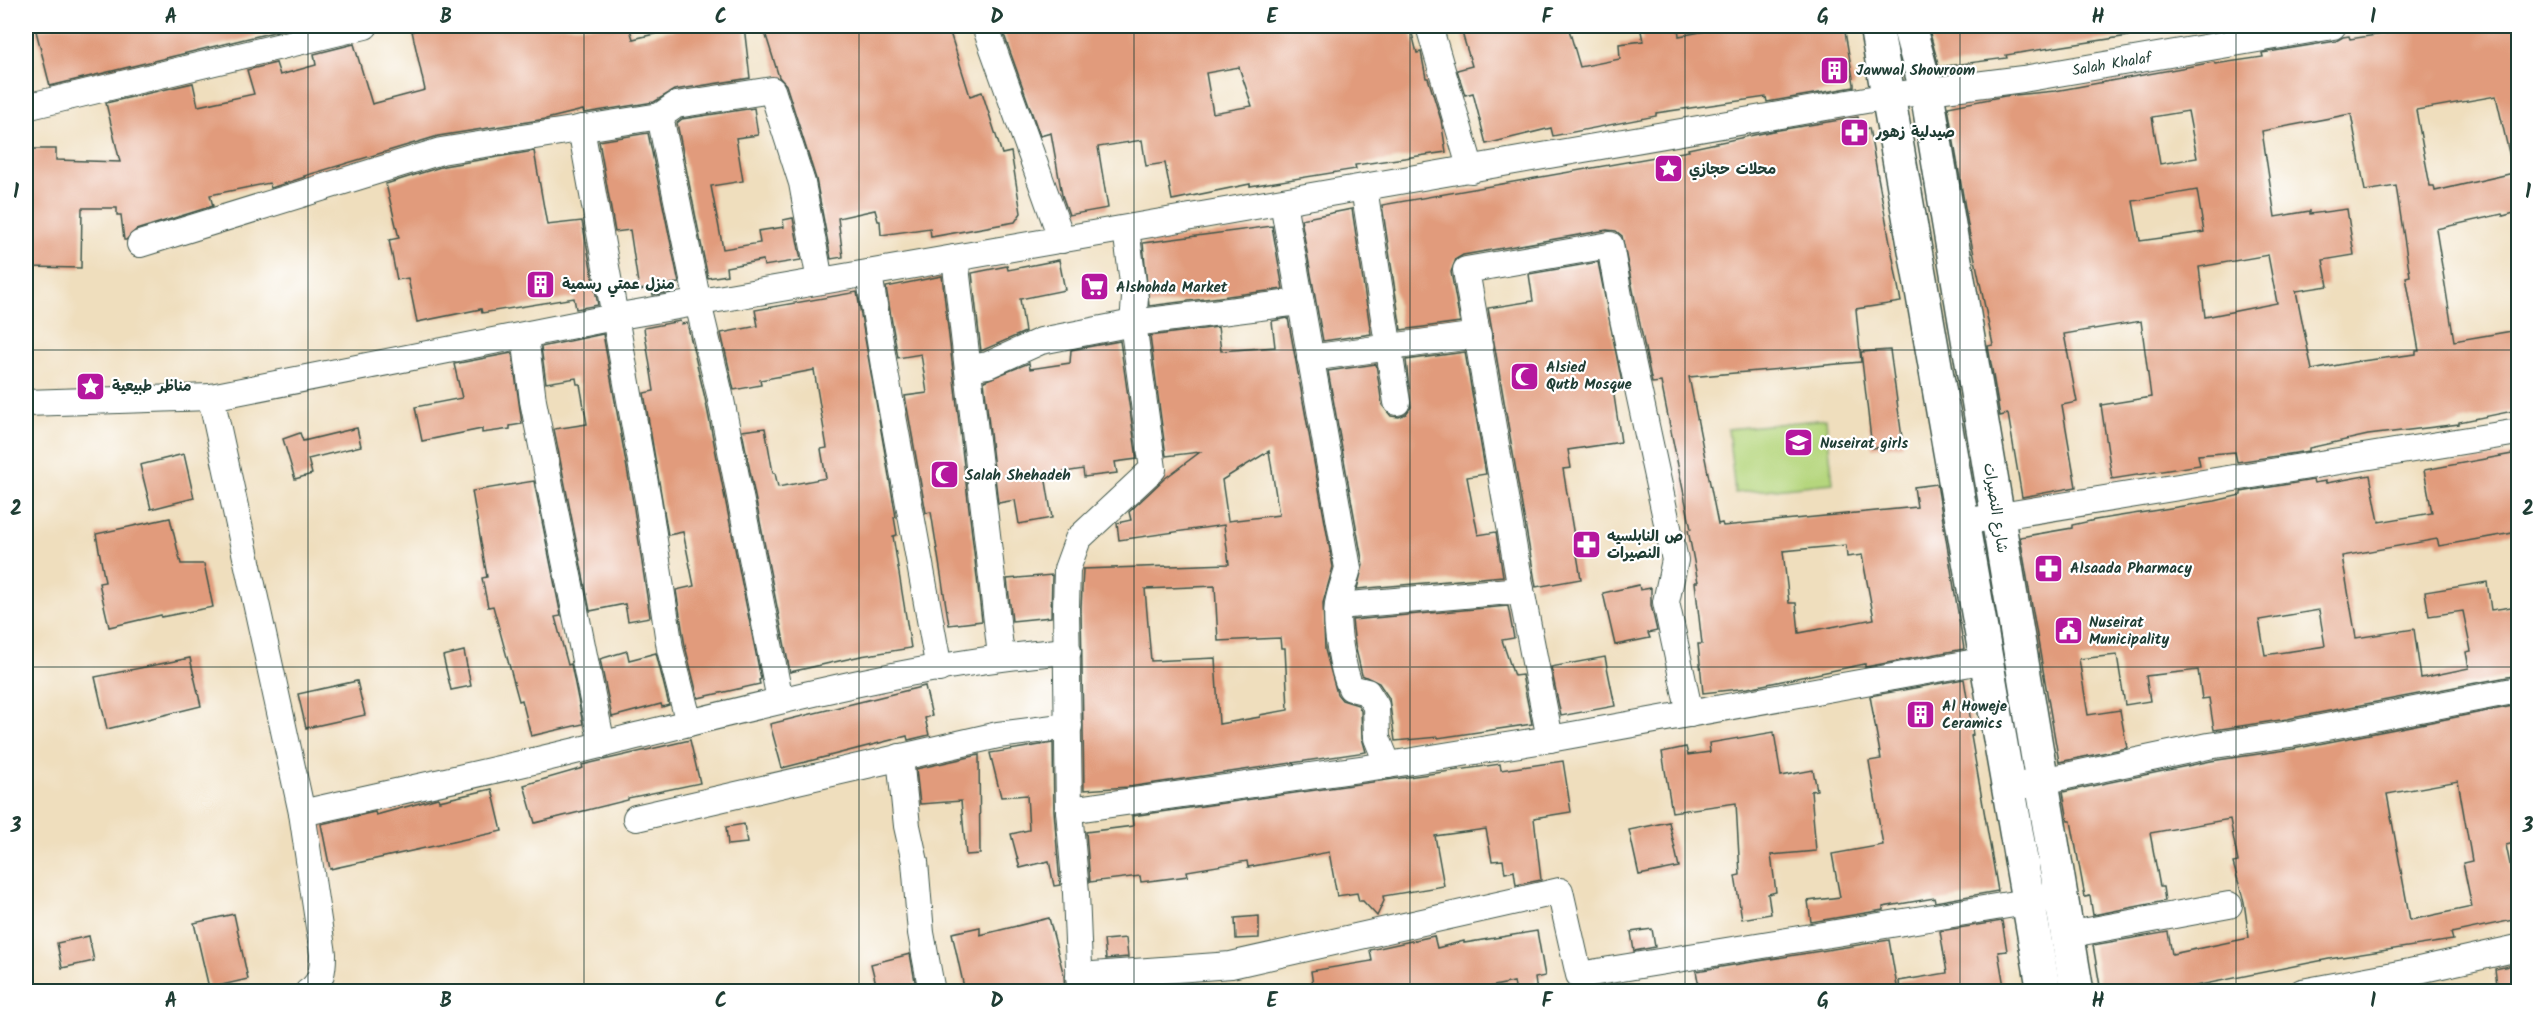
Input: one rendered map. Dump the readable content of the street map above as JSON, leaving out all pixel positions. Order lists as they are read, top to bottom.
{
  "streets": {
    "main road": ["شارع النصيرات"],
    "street": ["Salah Khalaf"]
  },
  "crossings": [
    ["Salah Khalaf", "شارع النصيرات"]
  ],
  "places": {
    "building": ["Jawwal Showroom", "منزل عمتي رسمية", "Al Howeje Ceramics"],
    "pharmacy": ["صيدلية زهور", "ص النابلسيه النصيرات", "Alsaada Pharmacy"],
    "place": ["محلات حجازي", "مناظر طبيعية"],
    "supermarket": ["Alshohda Market"],
    "mosque": ["Alsied Qutb Mosque", "Salah Shehadeh"],
    "school or university": ["Nuseirat girls"],
    "public building": ["Nuseirat Municipality"]
  },
  "grid": {
    "columns": [
      "A",
      "B",
      "C",
      "D",
      "E",
      "F",
      "G",
      "H",
      "I"
    ],
    "rows": ["1", "2", "3"]
  }
}
